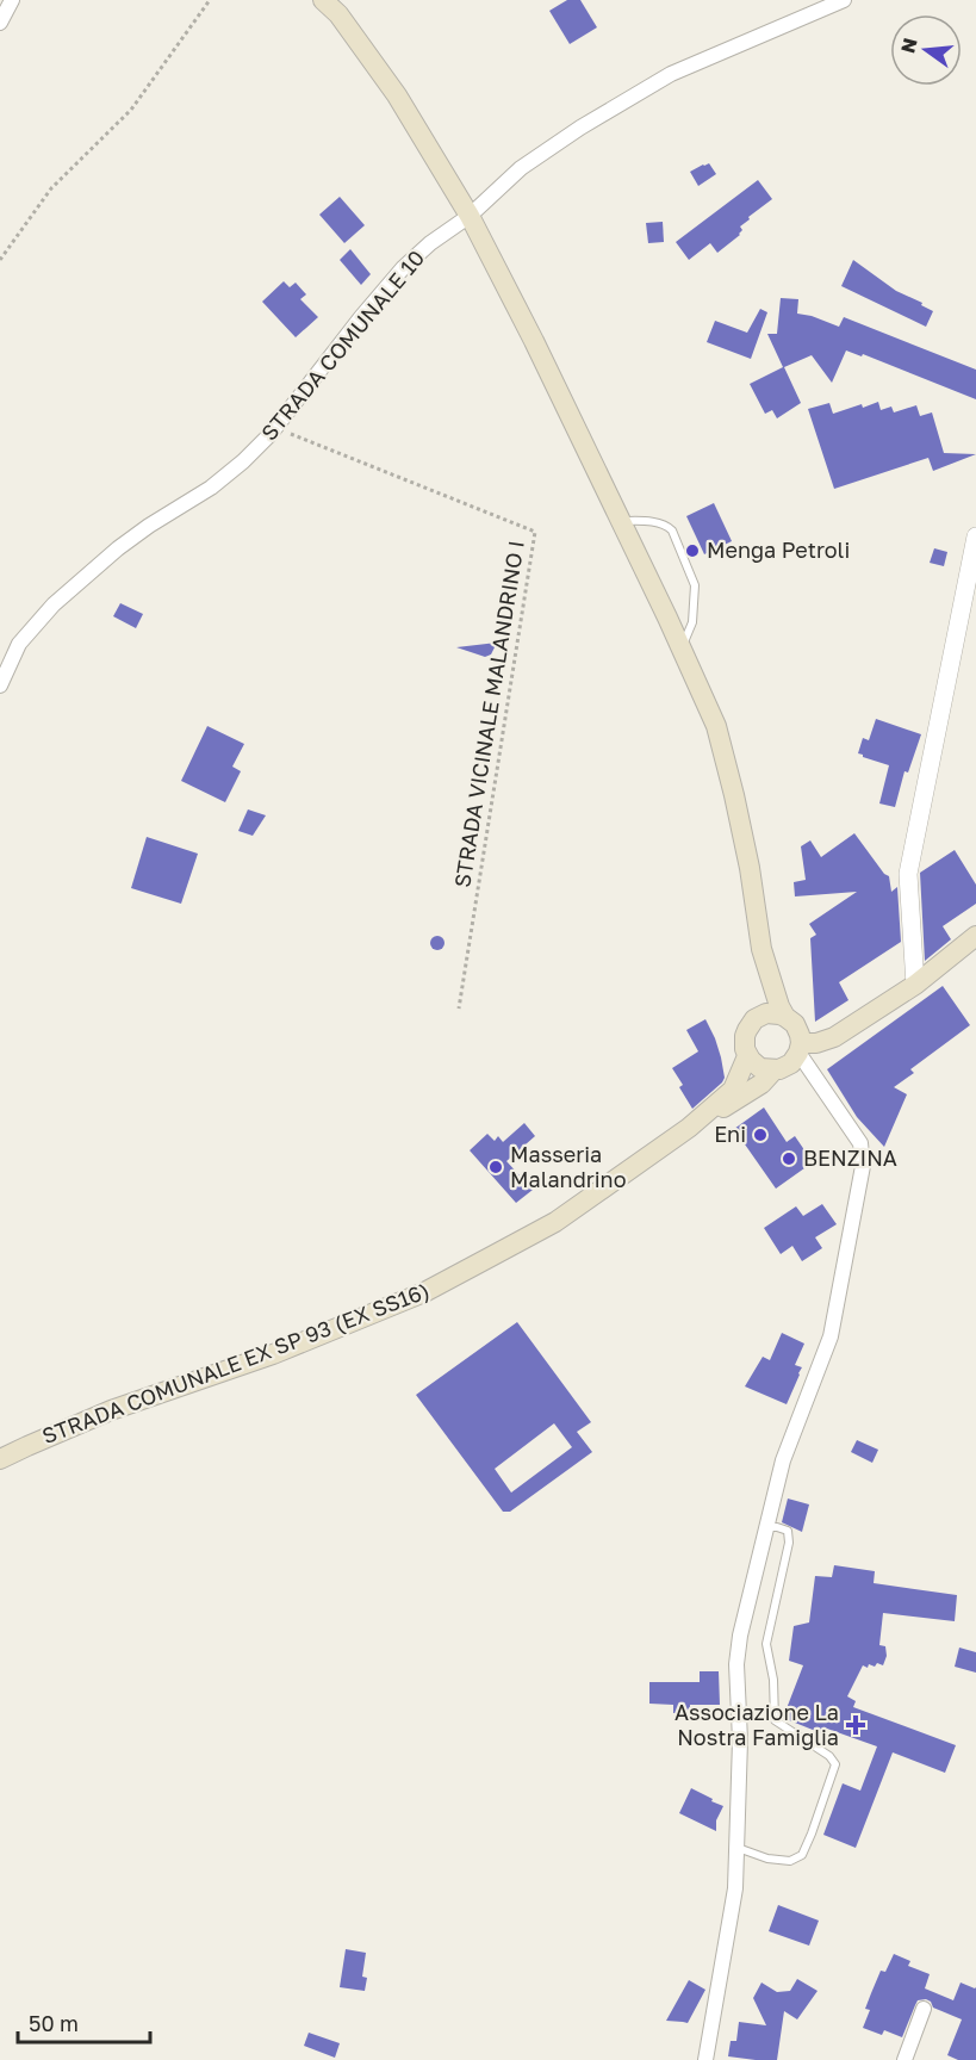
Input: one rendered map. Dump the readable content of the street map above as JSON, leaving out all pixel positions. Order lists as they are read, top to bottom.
{
  "streets": {
    "main road": ["STRADA COMUNALE EX SP 93 (EX SS16)"],
    "street": ["STRADA COMUNALE 10"],
    "path": ["STRADA VICINALE MALANDRINO I"]
  },
  "crossings": [
    ["STRADA COMUNALE 10", "STRADA VICINALE MALANDRINO I"]
  ],
  "places": {
    "other": [
      "Menga Petroli",
      "Eni",
      "BENZINA",
      "Masseria Malandrino"
    ],
    "health": ["Associazione La Nostra Famiglia"]
  },
  "scale_bar": "50 m",
  "north": "left"
}
